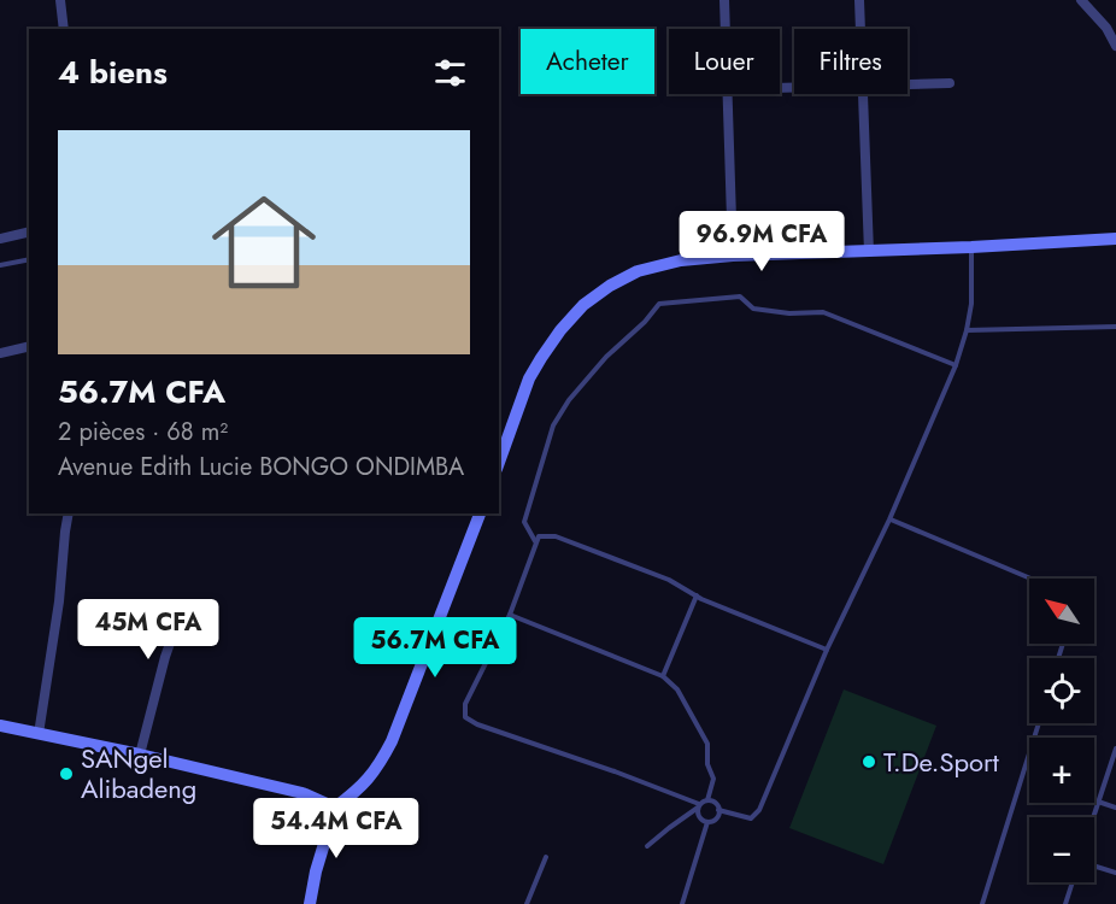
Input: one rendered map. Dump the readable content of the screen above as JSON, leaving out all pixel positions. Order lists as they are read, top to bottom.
{
  "places": ["T.De.Sport", "SANgel Alibadeng"],
  "north": "top left",
  "page": {
    "chip": ["Acheter", "Louer", "Filtres"],
    "heading": "4 biens",
    "list": [
      {
        "name": "56.7M CFA",
        "note": "2 pièces · 68 m² · Avenue Edith Lucie BONGO ONDIMBA"
      }
    ],
    "price": [
      "96.9M CFA",
      "45M CFA",
      "56.7M CFA",
      "54.4M CFA"
    ],
    "map_buttons": ["+", "−"]
  }
}
